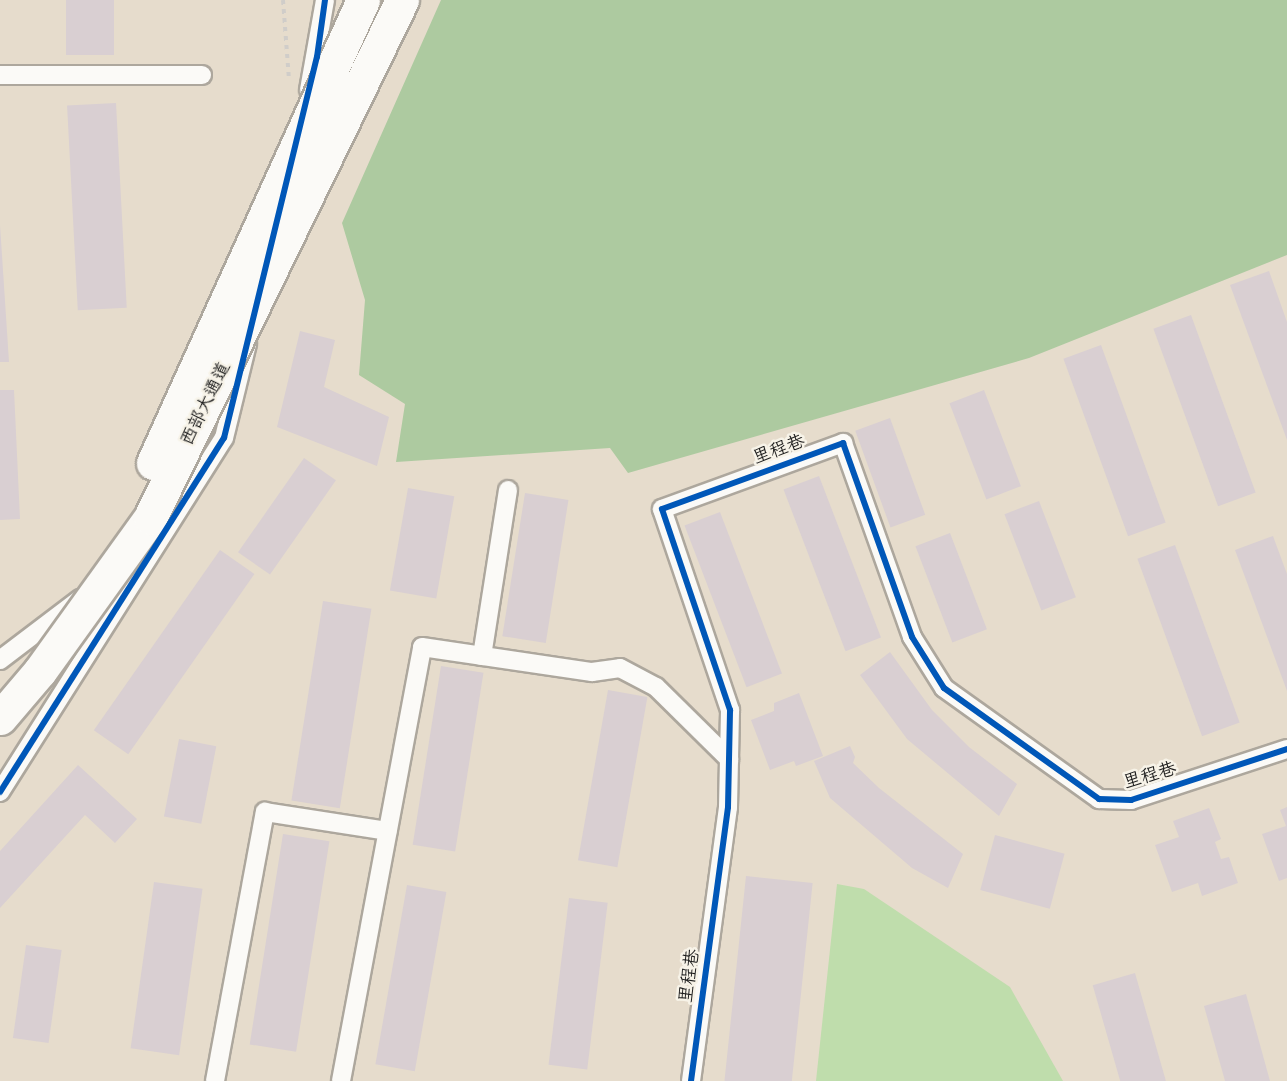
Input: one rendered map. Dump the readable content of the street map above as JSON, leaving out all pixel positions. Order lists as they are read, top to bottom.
{
  "streets": {
    "highway": ["西部大通道"],
    "street": ["里程巷"]
  }
}
